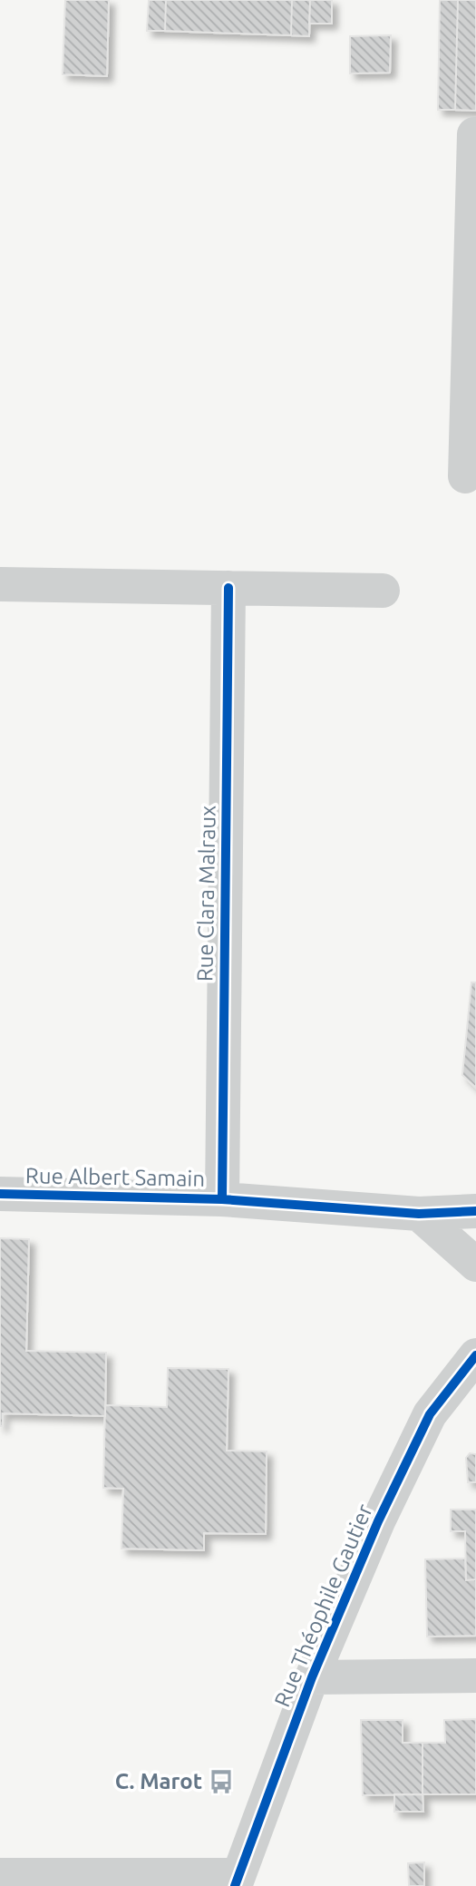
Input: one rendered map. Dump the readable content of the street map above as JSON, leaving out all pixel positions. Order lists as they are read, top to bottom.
{
  "streets": {
    "street": ["Rue Clara Malraux", "Rue Albert Samain", "Rue Théophile Gautier"]
  },
  "crossings": [
    ["Rue Clara Malraux", "Rue Albert Samain"]
  ],
  "places": {
    "bus stop": ["C. Marot"]
  }
}
